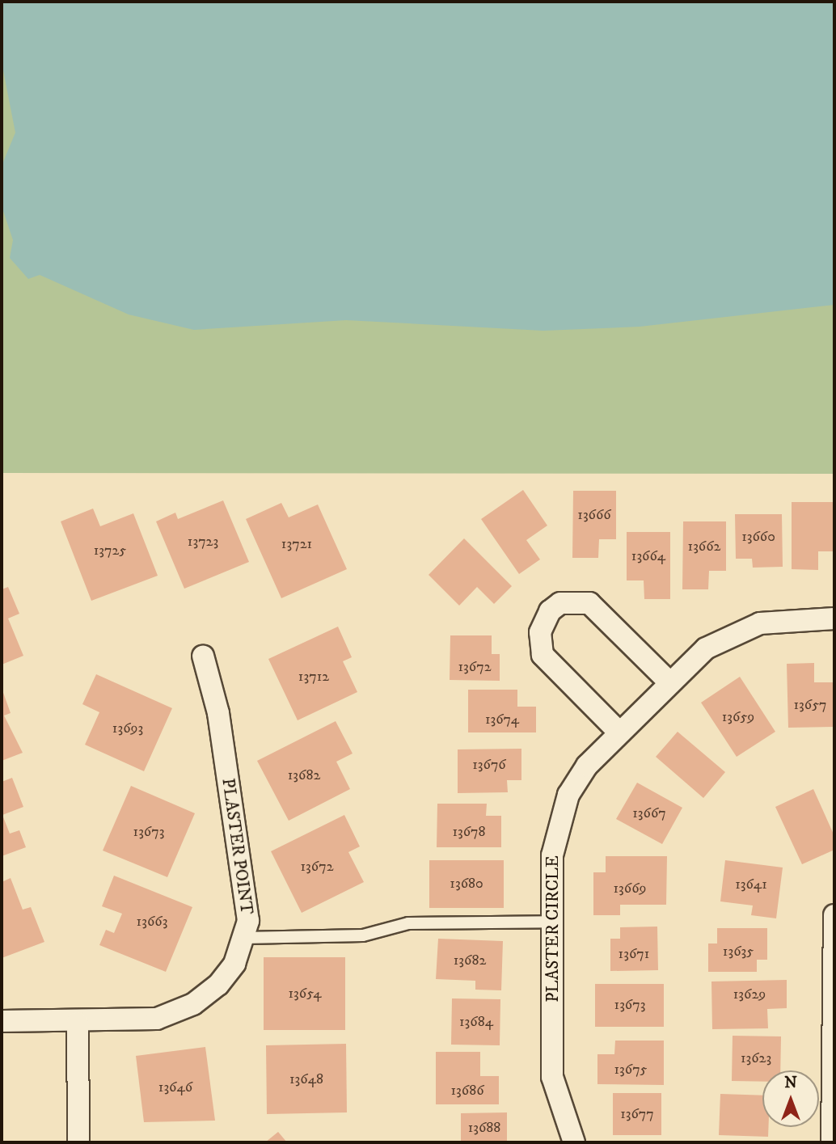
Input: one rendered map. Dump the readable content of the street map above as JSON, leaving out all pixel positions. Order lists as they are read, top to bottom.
{
  "streets": {
    "street": ["PLASTER POINT", "PLASTER CIRCLE"]
  },
  "house_numbers": [
    "13666",
    "13660",
    "13723",
    "13721",
    "13662",
    "13725",
    "13664",
    "13672",
    "13712",
    "13657",
    "13659",
    "13674",
    "13693",
    "13676",
    "13682",
    "13667",
    "13673",
    "13678",
    "13672",
    "13680",
    "13641",
    "13669",
    "13663",
    "13635",
    "13671",
    "13682",
    "13654",
    "13629",
    "13673",
    "13684",
    "13623",
    "13675",
    "13648",
    "13646",
    "13686",
    "13677",
    "13688"
  ],
  "north": "top"
}
